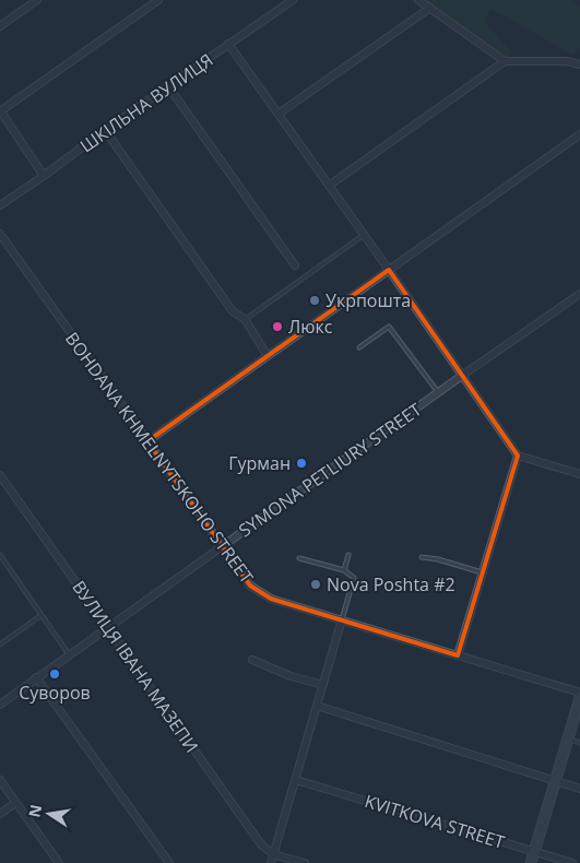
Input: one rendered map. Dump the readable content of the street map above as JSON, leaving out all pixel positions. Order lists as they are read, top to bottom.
{
  "streets": {
    "street": [
      "ШКІЛЬНА ВУЛИЦЯ",
      "BOHDANA KHMELNYTSKOHO STREET",
      "SYMONA PETLIURY STREET",
      "ВУЛИЦЯ ІВАНА МАЗЕПИ",
      "KVITKOVA STREET"
    ]
  },
  "crossings": [
    ["BOHDANA KHMELNYTSKOHO STREET", "SYMONA PETLIURY STREET"],
    ["SYMONA PETLIURY STREET", "ВУЛИЦЯ ІВАНА МАЗЕПИ"]
  ],
  "places": [
    "Укрпошта",
    "Люкс",
    "Гурман",
    "Nova Poshta #2",
    "Суворов"
  ],
  "north": "left"
}
